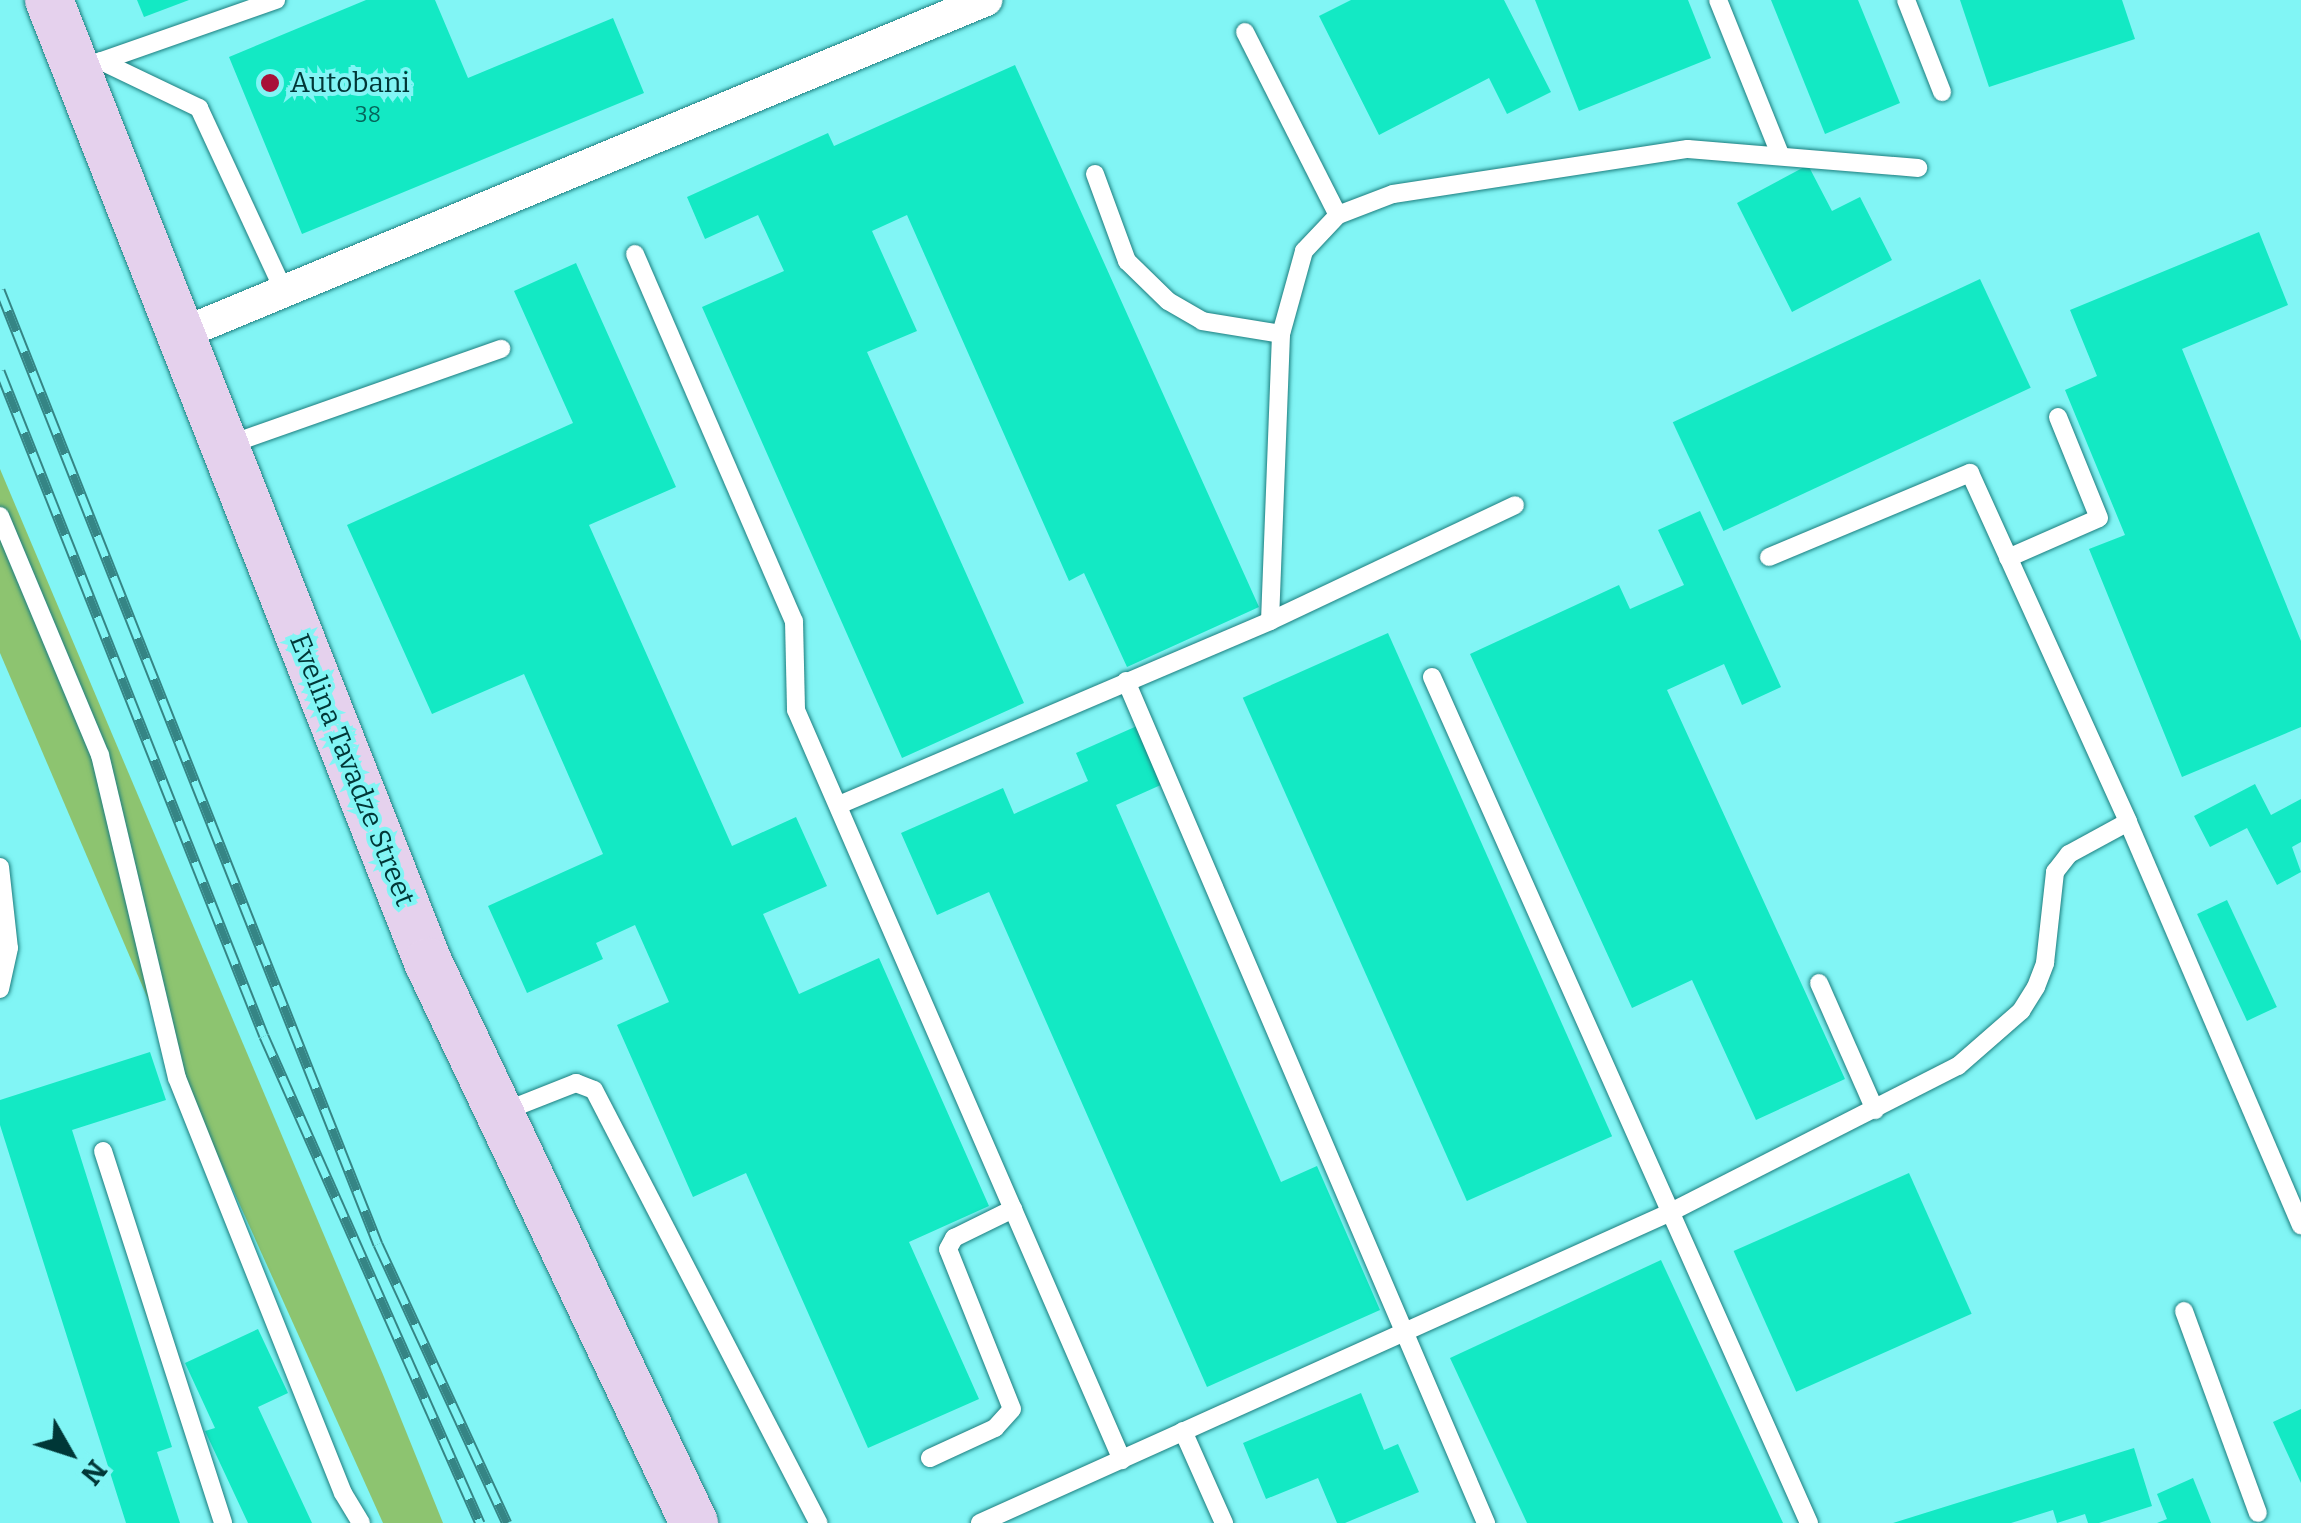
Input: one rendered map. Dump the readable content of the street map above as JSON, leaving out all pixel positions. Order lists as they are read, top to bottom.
{
  "streets": {
    "main road": ["Evelina Tavadze Street"]
  },
  "places": ["Autobani"],
  "house_numbers": ["38"],
  "north": "bottom right"
}
